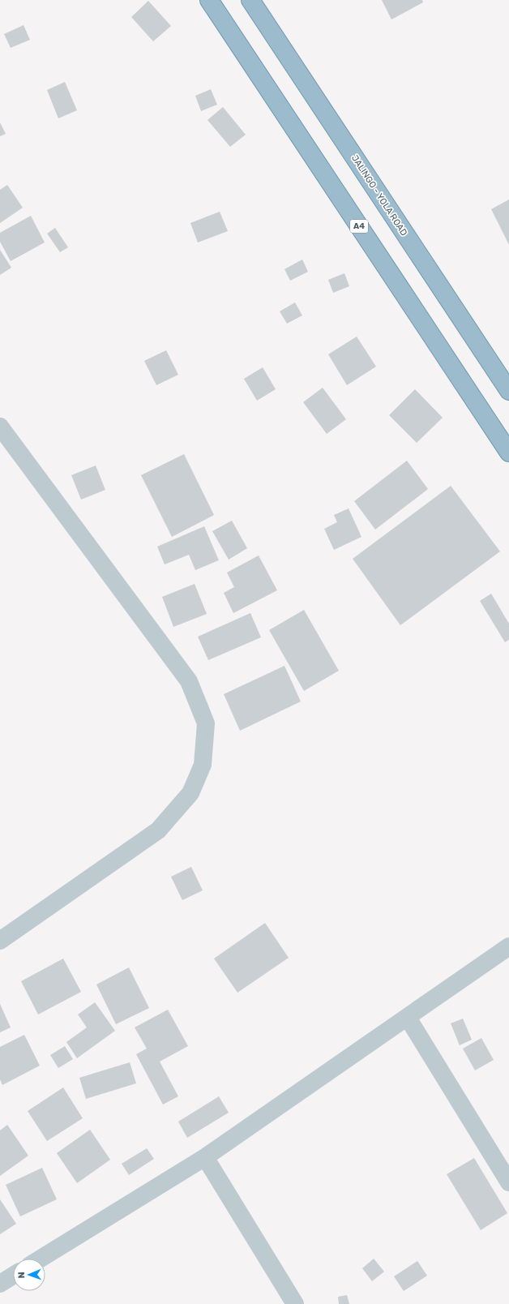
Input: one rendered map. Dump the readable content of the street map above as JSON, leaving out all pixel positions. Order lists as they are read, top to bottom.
{
  "streets": {
    "highway": ["JALINGO - YOLA ROAD", "A4"]
  },
  "north": "left"
}
